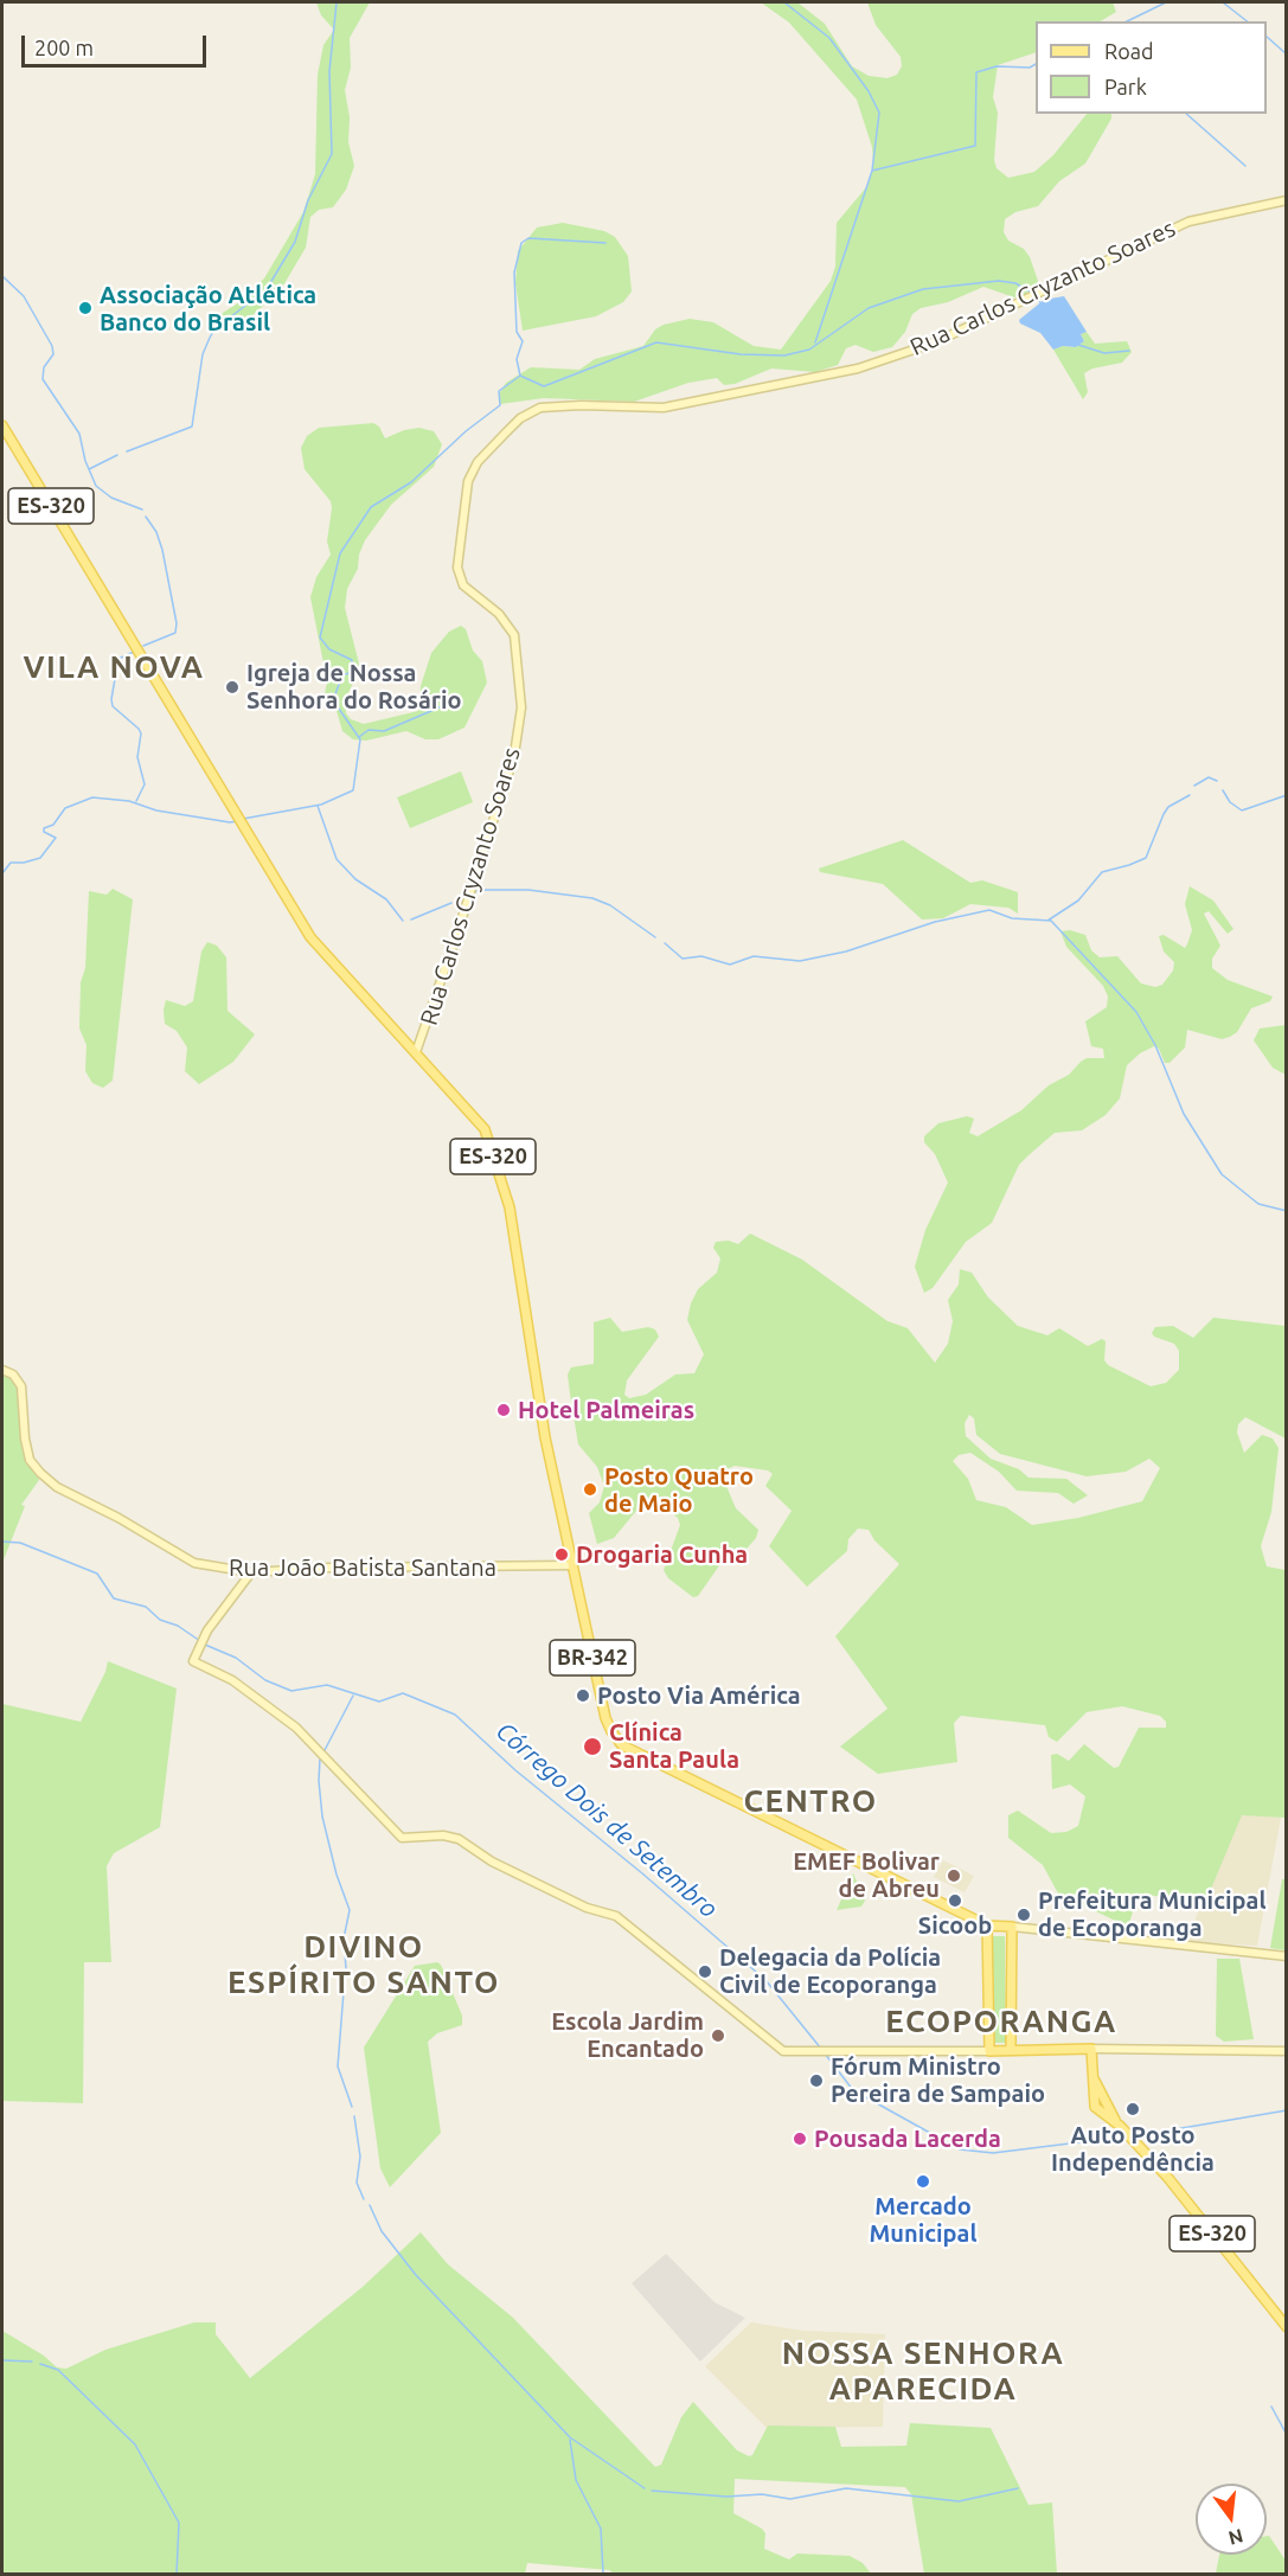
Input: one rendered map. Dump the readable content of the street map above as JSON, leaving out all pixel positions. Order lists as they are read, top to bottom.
{
  "streets": {
    "main road": ["ES-320", "BR-342"],
    "street": ["Rua Carlos Cryzanto Soares", "Rua João Batista Santana"]
  },
  "crossings": [
    ["Rua Carlos Cryzanto Soares", "ES-320"],
    ["ES-320", "Rua João Batista Santana"],
    ["ES-320", "BR-342"],
    ["Rua João Batista Santana", "BR-342"]
  ],
  "districts": [
    "VILA NOVA",
    "CENTRO",
    "DIVINO ESPÍRITO SANTO",
    "ECOPORANGA",
    "NOSSA SENHORA APARECIDA"
  ],
  "water": ["Córrego Dois de Setembro"],
  "places": [
    "Associação Atlética Banco do Brasil",
    "Igreja de Nossa Senhora do Rosário",
    "Hotel Palmeiras",
    "Posto Quatro de Maio",
    "Drogaria Cunha",
    "Posto Via América",
    "Clínica Santa Paula",
    "EMEF Bolivar de Abreu",
    "Sicoob",
    "Prefeitura Municipal de Ecoporanga",
    "Delegacia da Polícia Civil de Ecoporanga",
    "Escola Jardim Encantado",
    "Fórum Ministro Pereira de Sampaio",
    "Auto Posto Independência",
    "Pousada Lacerda",
    "Mercado Municipal"
  ],
  "legend": ["Road", "Park"],
  "scale_bar": "200 m",
  "north": "bottom"
}
